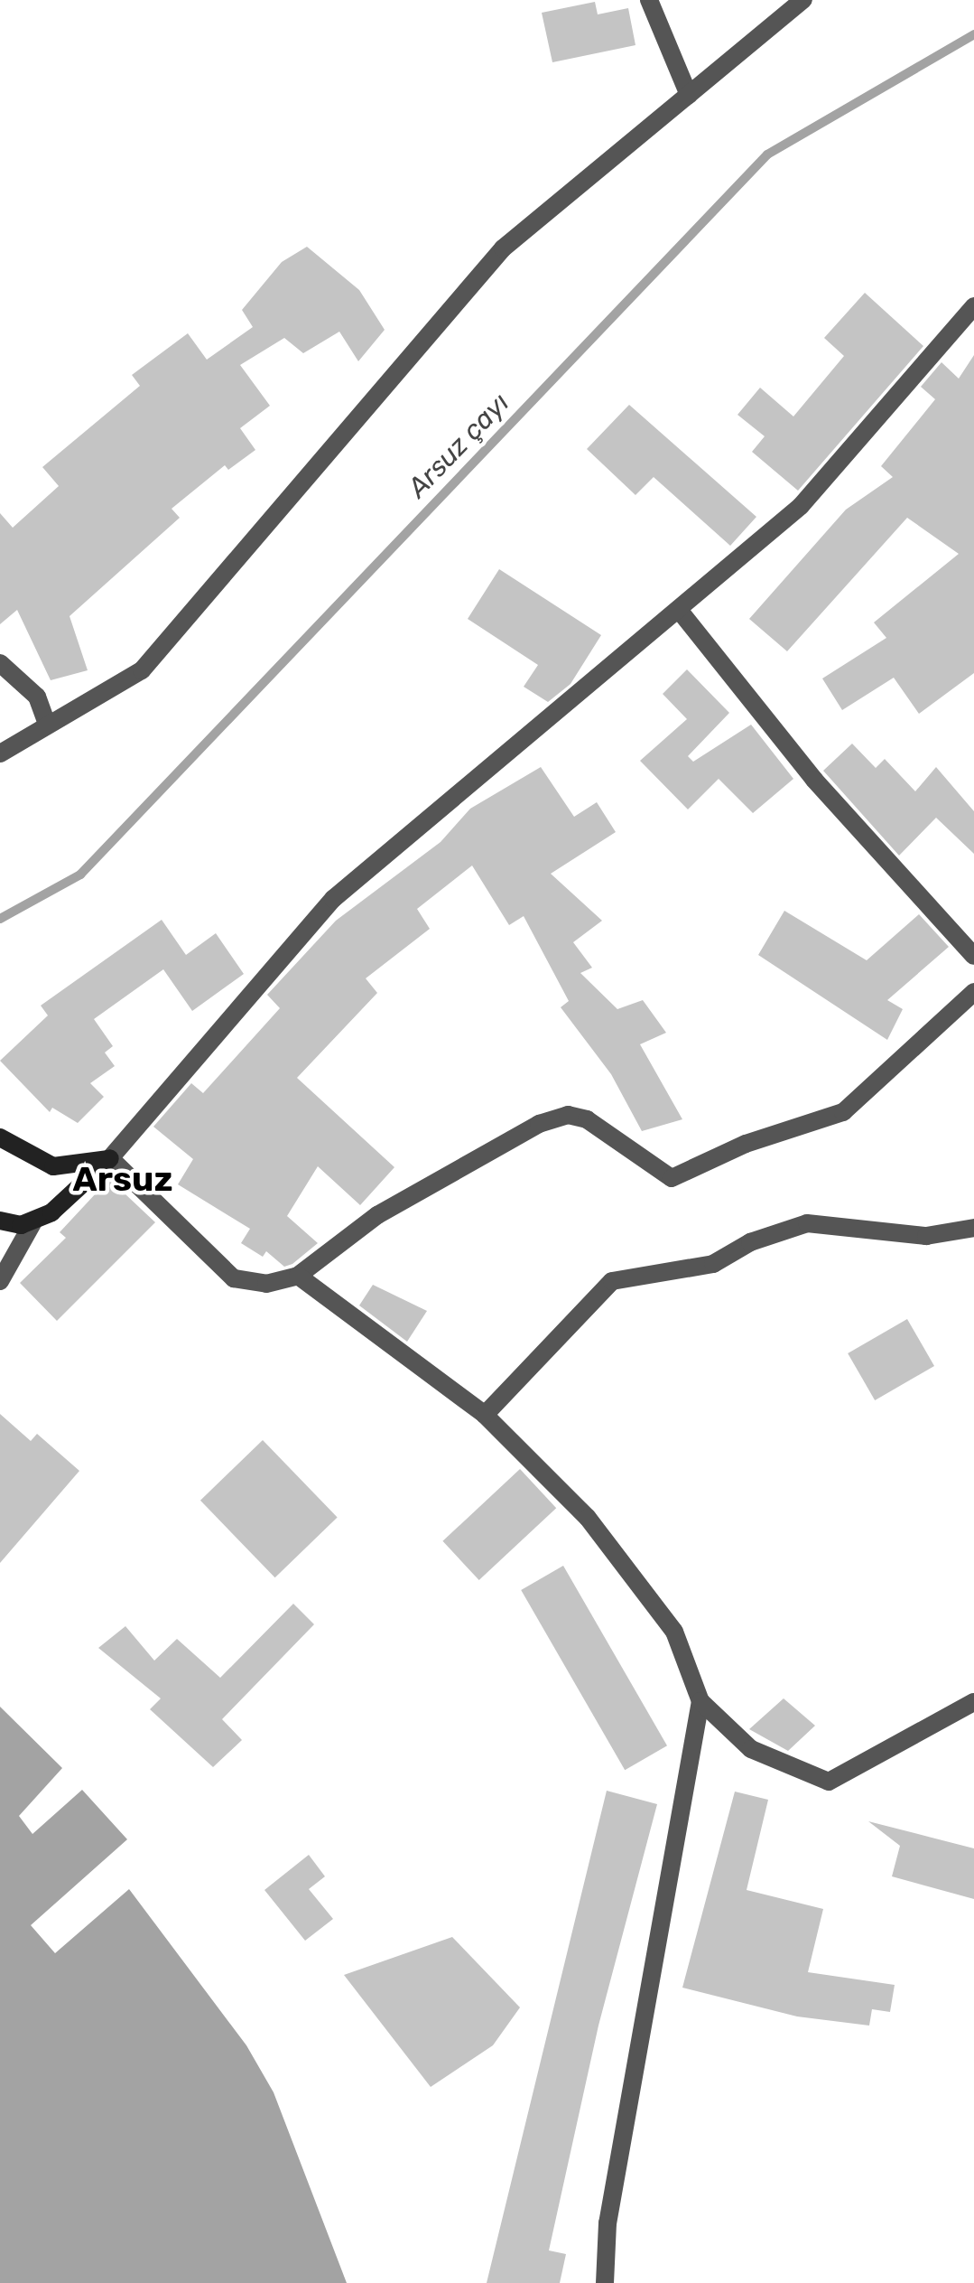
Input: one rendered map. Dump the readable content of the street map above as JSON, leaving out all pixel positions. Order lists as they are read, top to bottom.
{
  "districts": ["Arsuz"],
  "water": ["Arsuz çayı"]
}
